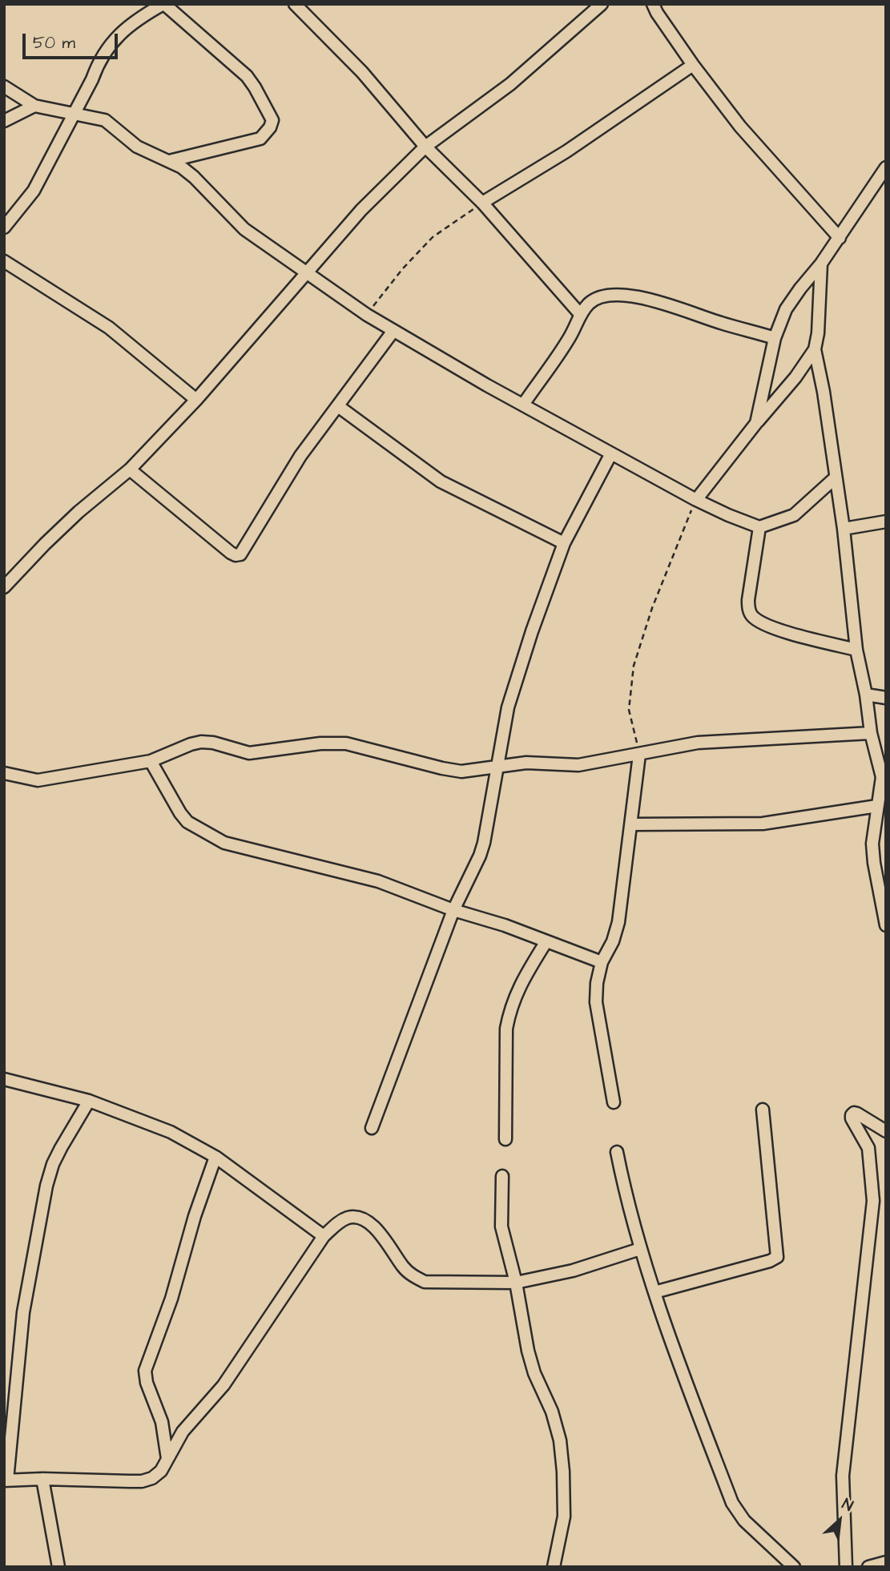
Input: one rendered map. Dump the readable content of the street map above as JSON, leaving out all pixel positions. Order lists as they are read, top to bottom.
{
  "scale_bar": "50 m",
  "north": "top right"
}
